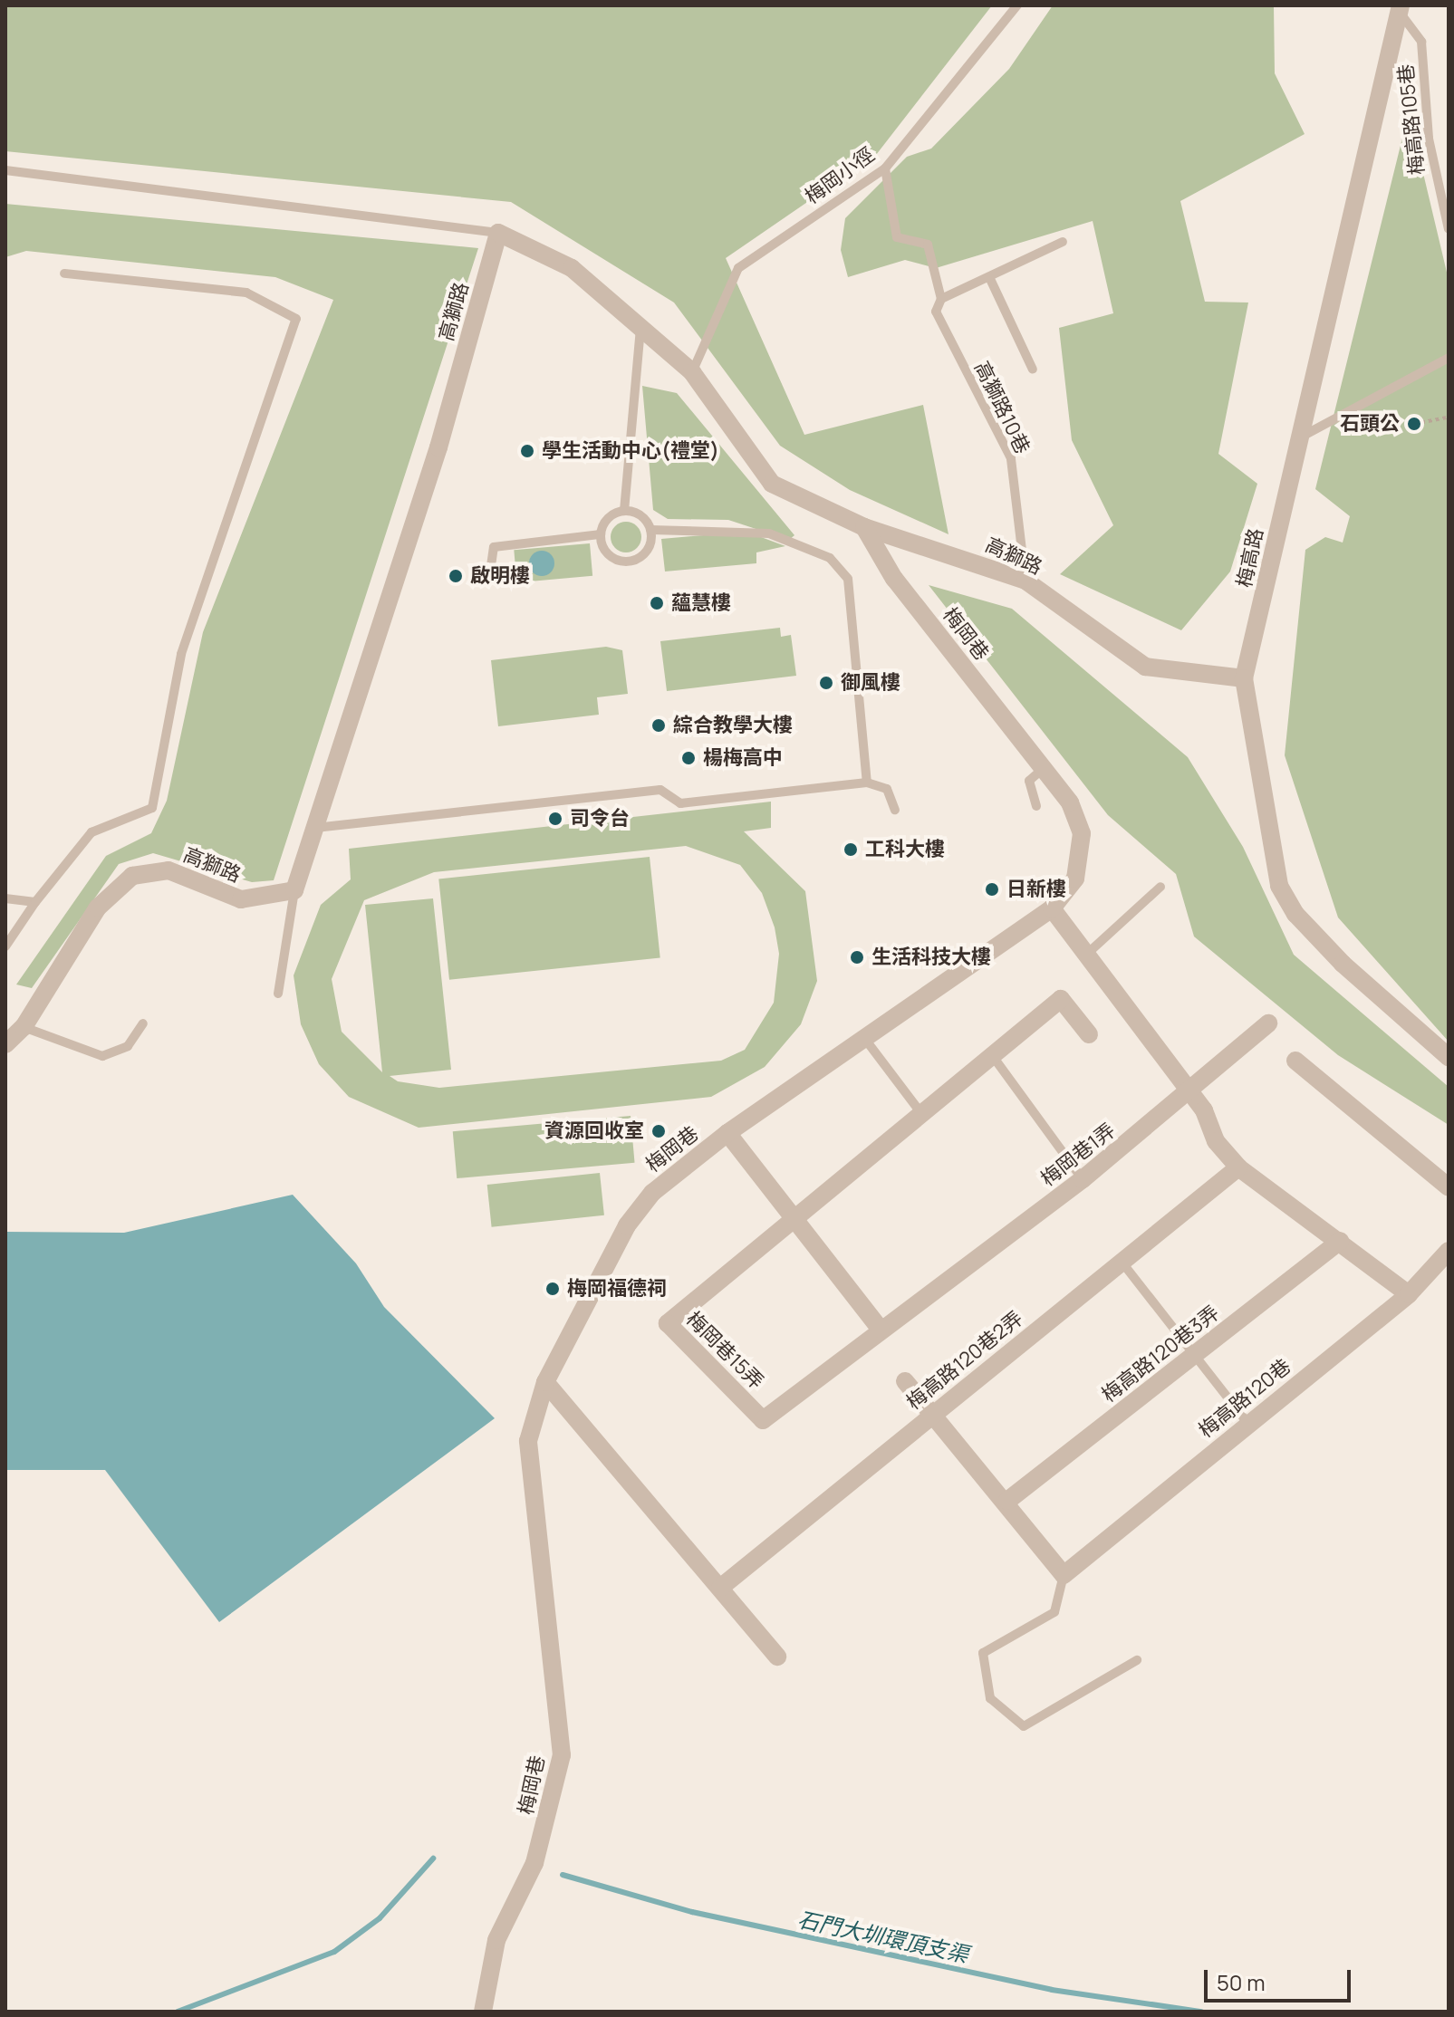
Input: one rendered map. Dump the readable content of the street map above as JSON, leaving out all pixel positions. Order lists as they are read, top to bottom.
{
  "streets": {
    "street": [
      "高獅路",
      "梅高路",
      "梅岡巷",
      "梅岡巷1弄",
      "梅岡巷15弄",
      "梅高路120巷3弄",
      "梅高路120巷2弄",
      "梅高路120巷"
    ],
    "lane": ["梅高路105巷", "梅岡小徑", "高獅路10巷"]
  },
  "crossings": [
    ["梅高路105巷", "梅高路"],
    ["梅岡小徑", "高獅路"],
    ["梅岡小徑", "高獅路10巷"],
    ["高獅路", "高獅路10巷"],
    ["高獅路", "梅高路"],
    ["高獅路", "梅岡巷"],
    ["梅岡巷1弄", "梅岡巷15弄"]
  ],
  "water": ["石門大圳環頂支渠"],
  "places": [
    "石頭公",
    "學生活動中心(禮堂)",
    "啟明樓",
    "蘊慧樓",
    "御風樓",
    "綜合教學大樓",
    "楊梅高中",
    "司令台",
    "工科大樓",
    "日新樓",
    "生活科技大樓",
    "資源回收室",
    "梅岡福德祠"
  ],
  "scale_bar": "50 m"
}
